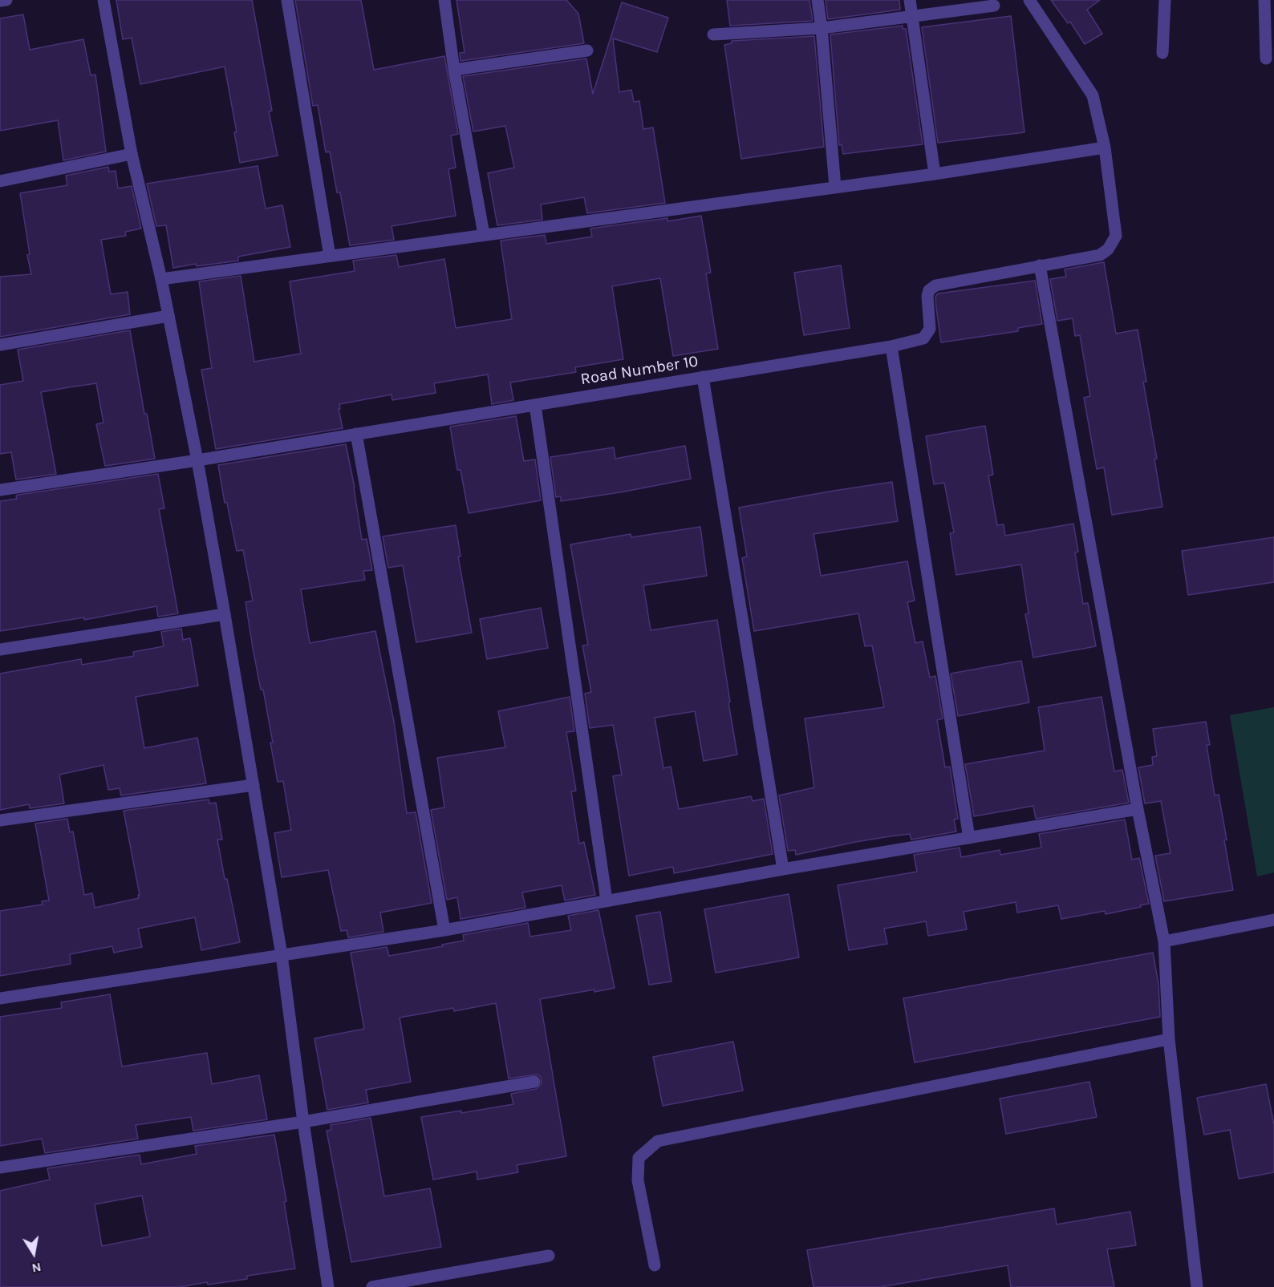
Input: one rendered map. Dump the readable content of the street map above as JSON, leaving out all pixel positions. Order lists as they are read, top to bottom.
{
  "streets": {
    "street": ["Road Number 10"]
  },
  "north": "bottom"
}
